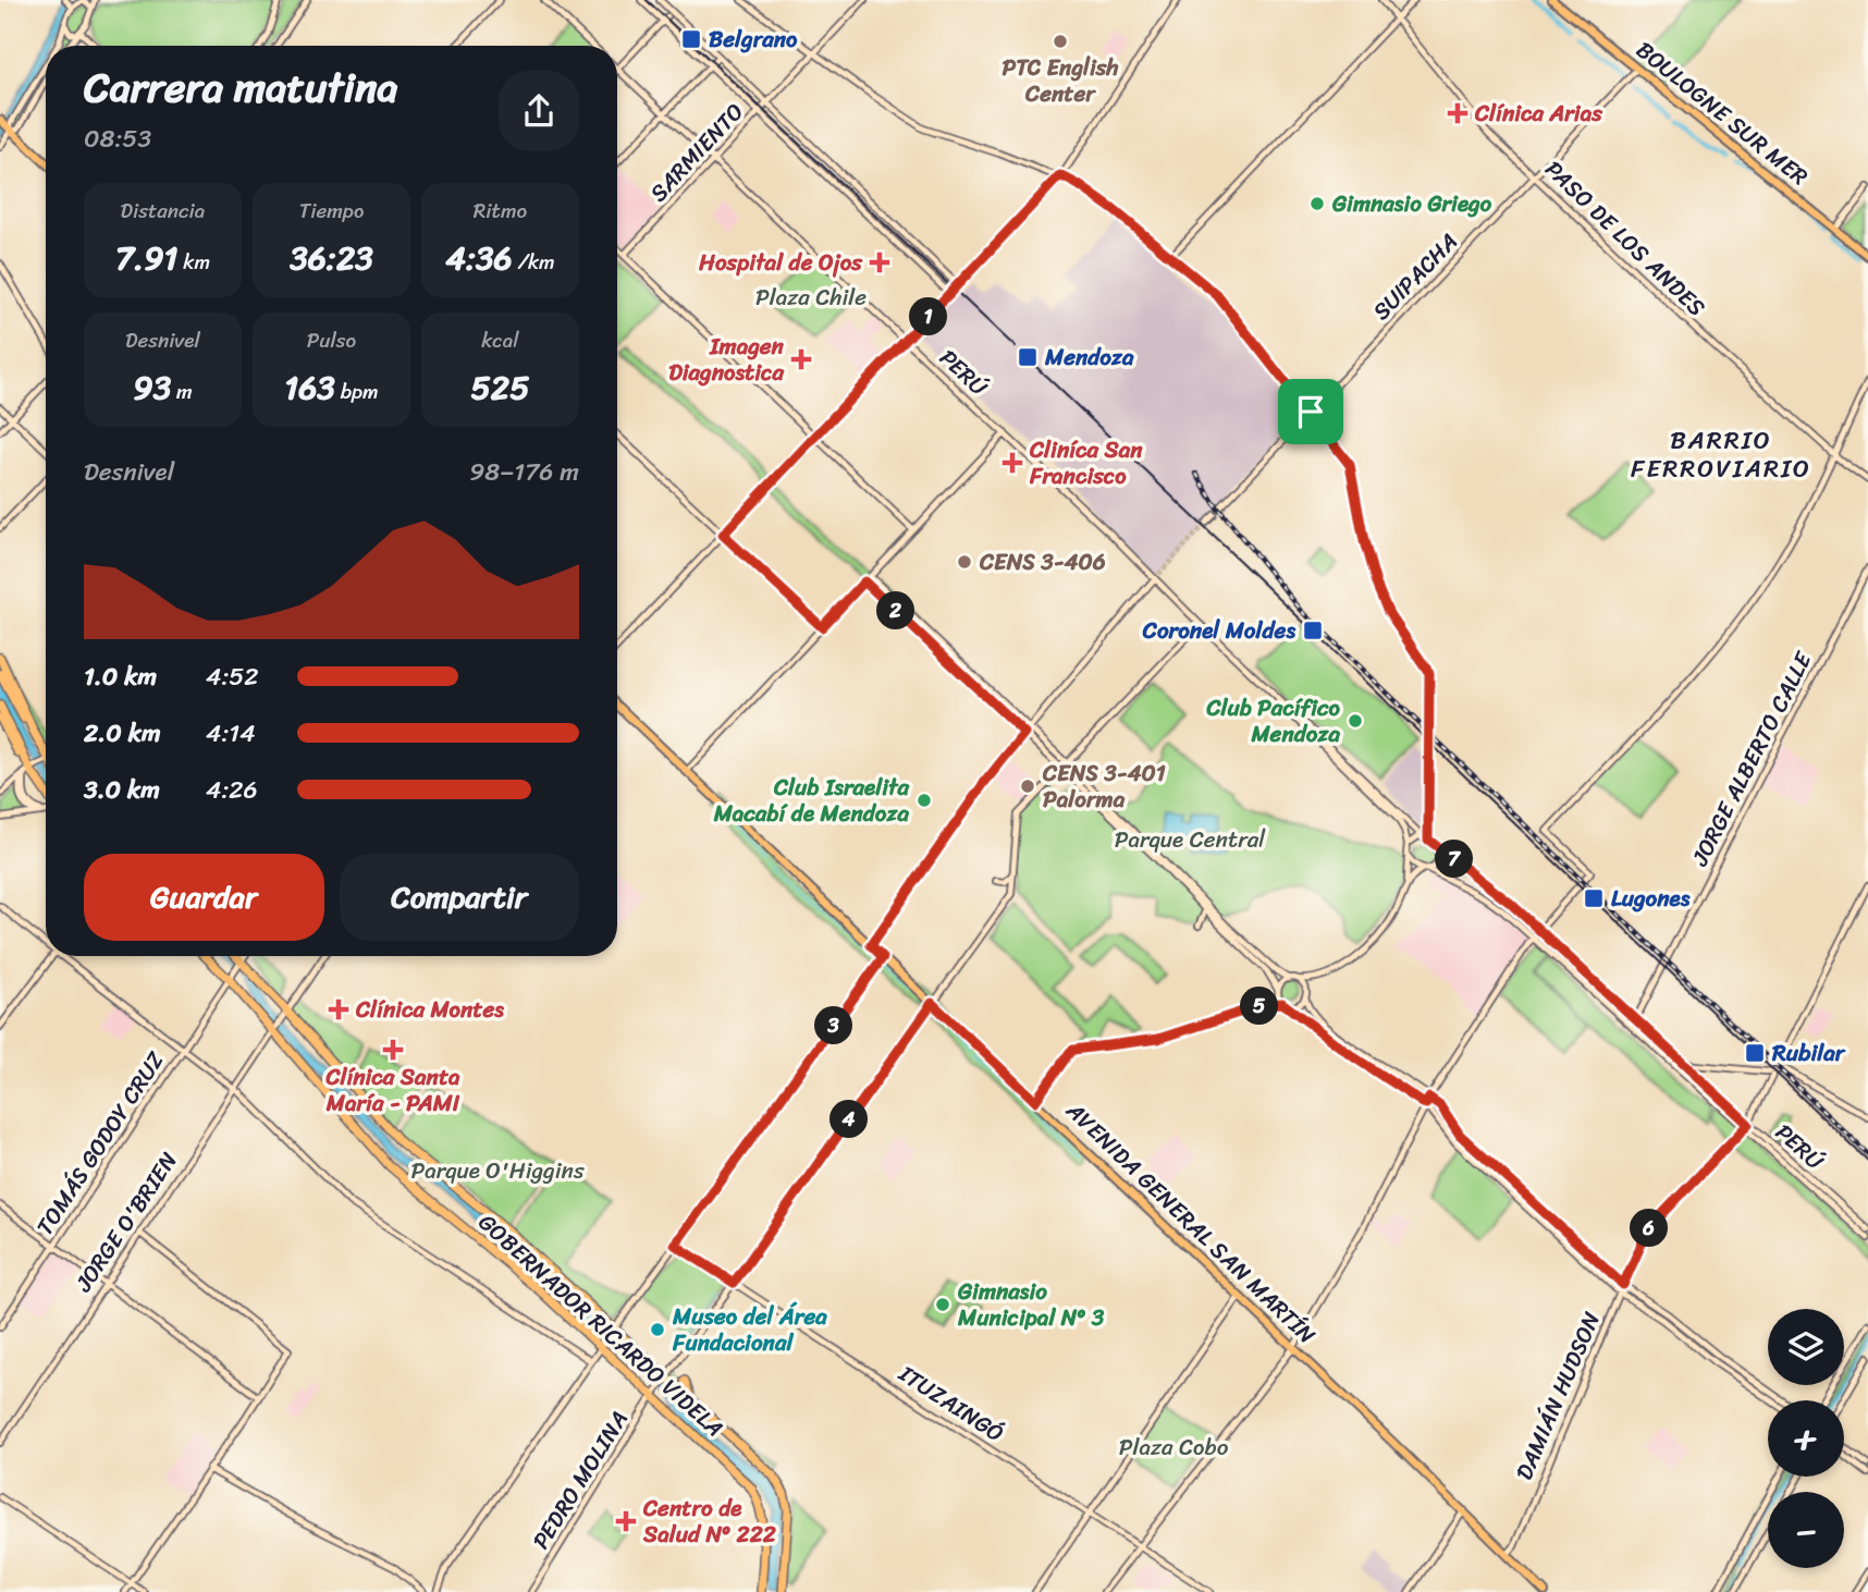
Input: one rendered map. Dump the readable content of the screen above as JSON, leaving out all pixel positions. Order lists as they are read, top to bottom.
{
  "streets": {
    "highway": ["GOBERNADOR RICARDO VIDELA"],
    "main road": ["BOULOGNE SUR MER", "AVENIDA GENERAL SAN MARTÍN"],
    "street": [
      "SARMIENTO",
      "PASO DE LOS ANDES",
      "SUIPACHA",
      "PERÚ",
      "JORGE ALBERTO CALLE",
      "TOMÁS GODOY CRUZ",
      "JORGE O'BRIEN",
      "DAMIÁN HUDSON",
      "ITUZAINGÓ",
      "PEDRO MOLINA"
    ]
  },
  "crossings": [
    ["BOULOGNE SUR MER", "SUIPACHA"],
    ["SARMIENTO", "PERÚ"],
    ["PASO DE LOS ANDES", "SUIPACHA"],
    ["PERÚ", "JORGE ALBERTO CALLE"],
    ["PERÚ", "DAMIÁN HUDSON"],
    ["PERÚ", "PEDRO MOLINA"],
    ["TOMÁS GODOY CRUZ", "GOBERNADOR RICARDO VIDELA"],
    ["JORGE O'BRIEN", "GOBERNADOR RICARDO VIDELA"],
    ["AVENIDA GENERAL SAN MARTÍN", "DAMIÁN HUDSON"],
    ["AVENIDA GENERAL SAN MARTÍN", "PEDRO MOLINA"],
    ["GOBERNADOR RICARDO VIDELA", "PEDRO MOLINA"],
    ["ITUZAINGÓ", "PEDRO MOLINA"]
  ],
  "districts": ["BARRIO FERROVIARIO"],
  "parks": [
    "Plaza Chile",
    "Parque Central",
    "Parque O'Higgins",
    "Plaza Cobo"
  ],
  "places": {
    "transit": [
      "Belgrano",
      "Mendoza",
      "Coronel Moldes",
      "Lugones",
      "Rubilar"
    ],
    "other": [
      "PTC English Center",
      "Gimnasio Griego",
      "CENS 3-406",
      "Club Pacífico Mendoza",
      "CENS 3-401 Palorma",
      "Club Israelita Macabí de Mendoza",
      "Gimnasio Municipal Nº 3",
      "Museo del Área Fundacional"
    ],
    "health": [
      "Clínica Arias",
      "Hospital de Ojos",
      "Imagen Diagnostica",
      "Cliníca San Francisco",
      "Clínica Montes",
      "Clínica Santa María - PAMI",
      "Centro de Salud Nº 222"
    ]
  },
  "page": {
    "heading": ["Carrera matutina", "08:53"],
    "stats": [
      ["Distancia", "7.91 km"],
      ["Tiempo", "36:23"],
      ["Ritmo", "4:36 /km"],
      ["Desnivel", "93 m"],
      ["Pulso", "163 bpm"],
      ["kcal", "525"]
    ],
    "pins": [
      "1",
      "2",
      "7",
      "5",
      "3",
      "4",
      "6"
    ],
    "chart": ["Desnivel", "98–176 m"],
    "list": [
      {
        "name": "1.0 km",
        "note": "4:52"
      },
      {
        "name": "2.0 km",
        "note": "4:14"
      },
      {
        "name": "3.0 km",
        "note": "4:26"
      }
    ],
    "buttons": ["Guardar", "Compartir"],
    "map_buttons": ["+", "−"]
  }
}
